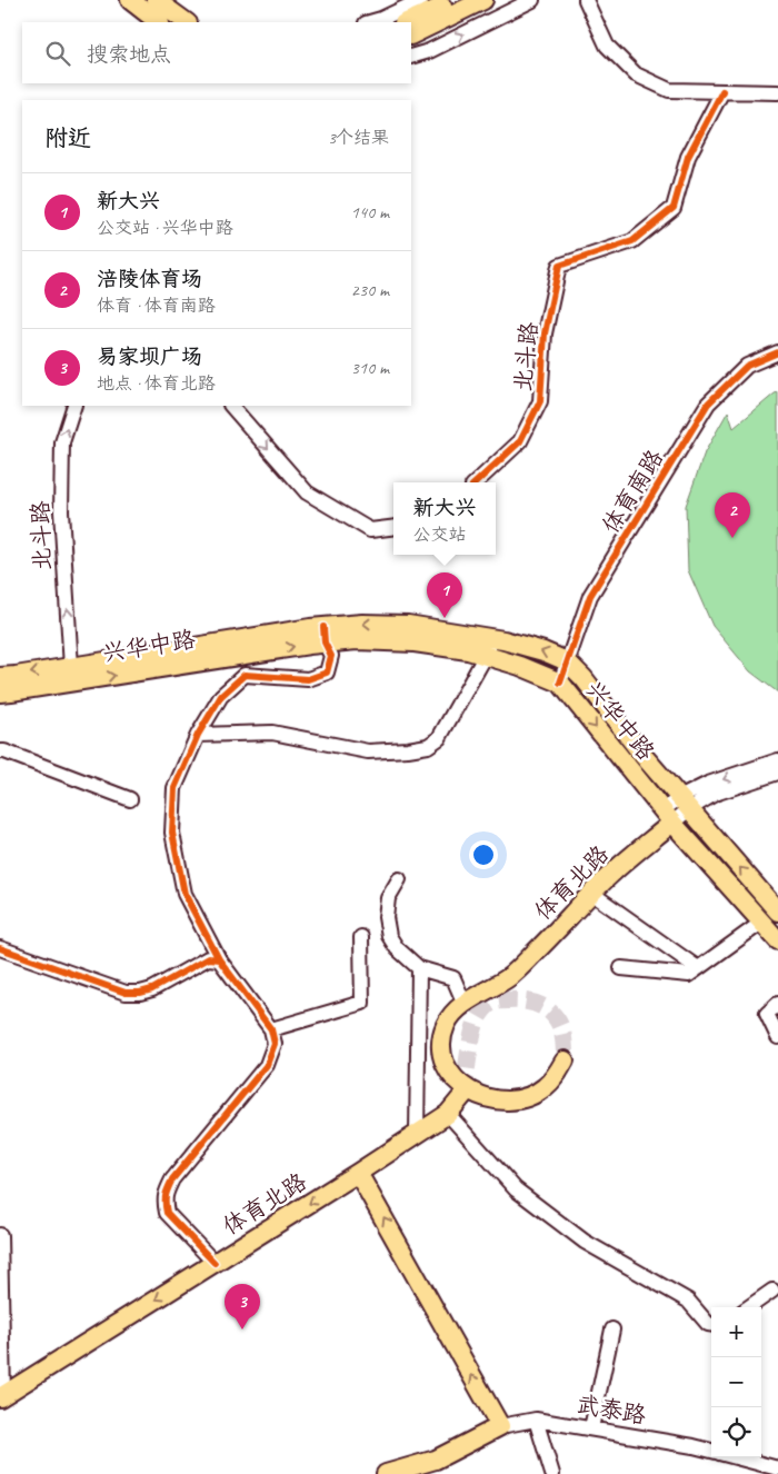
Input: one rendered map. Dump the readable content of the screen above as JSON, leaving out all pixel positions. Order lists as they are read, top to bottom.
{
  "streets": {
    "main road": ["兴华中路", "体育北路"],
    "street": ["北斗路", "体育南路", "武泰路"]
  },
  "crossings": [
    ["体育南路", "兴华中路"],
    ["兴华中路", "体育北路"]
  ],
  "one_way": ["体育北路"],
  "page": {
    "search": "搜索地点",
    "heading": ["附近", "3个结果"],
    "list": [
      {
        "mark": "1",
        "name": "新大兴",
        "note": "公交站 · 兴华中路",
        "value": "140 m"
      },
      {
        "mark": "2",
        "name": "涪陵体育场",
        "note": "体育 · 体育南路",
        "value": "230 m"
      },
      {
        "mark": "3",
        "name": "易家坝广场",
        "note": "地点 · 体育北路",
        "value": "310 m"
      }
    ],
    "popup": ["新大兴", "公交站"],
    "pins": ["2", "1", "3"],
    "map_buttons": ["+", "−"]
  }
}
